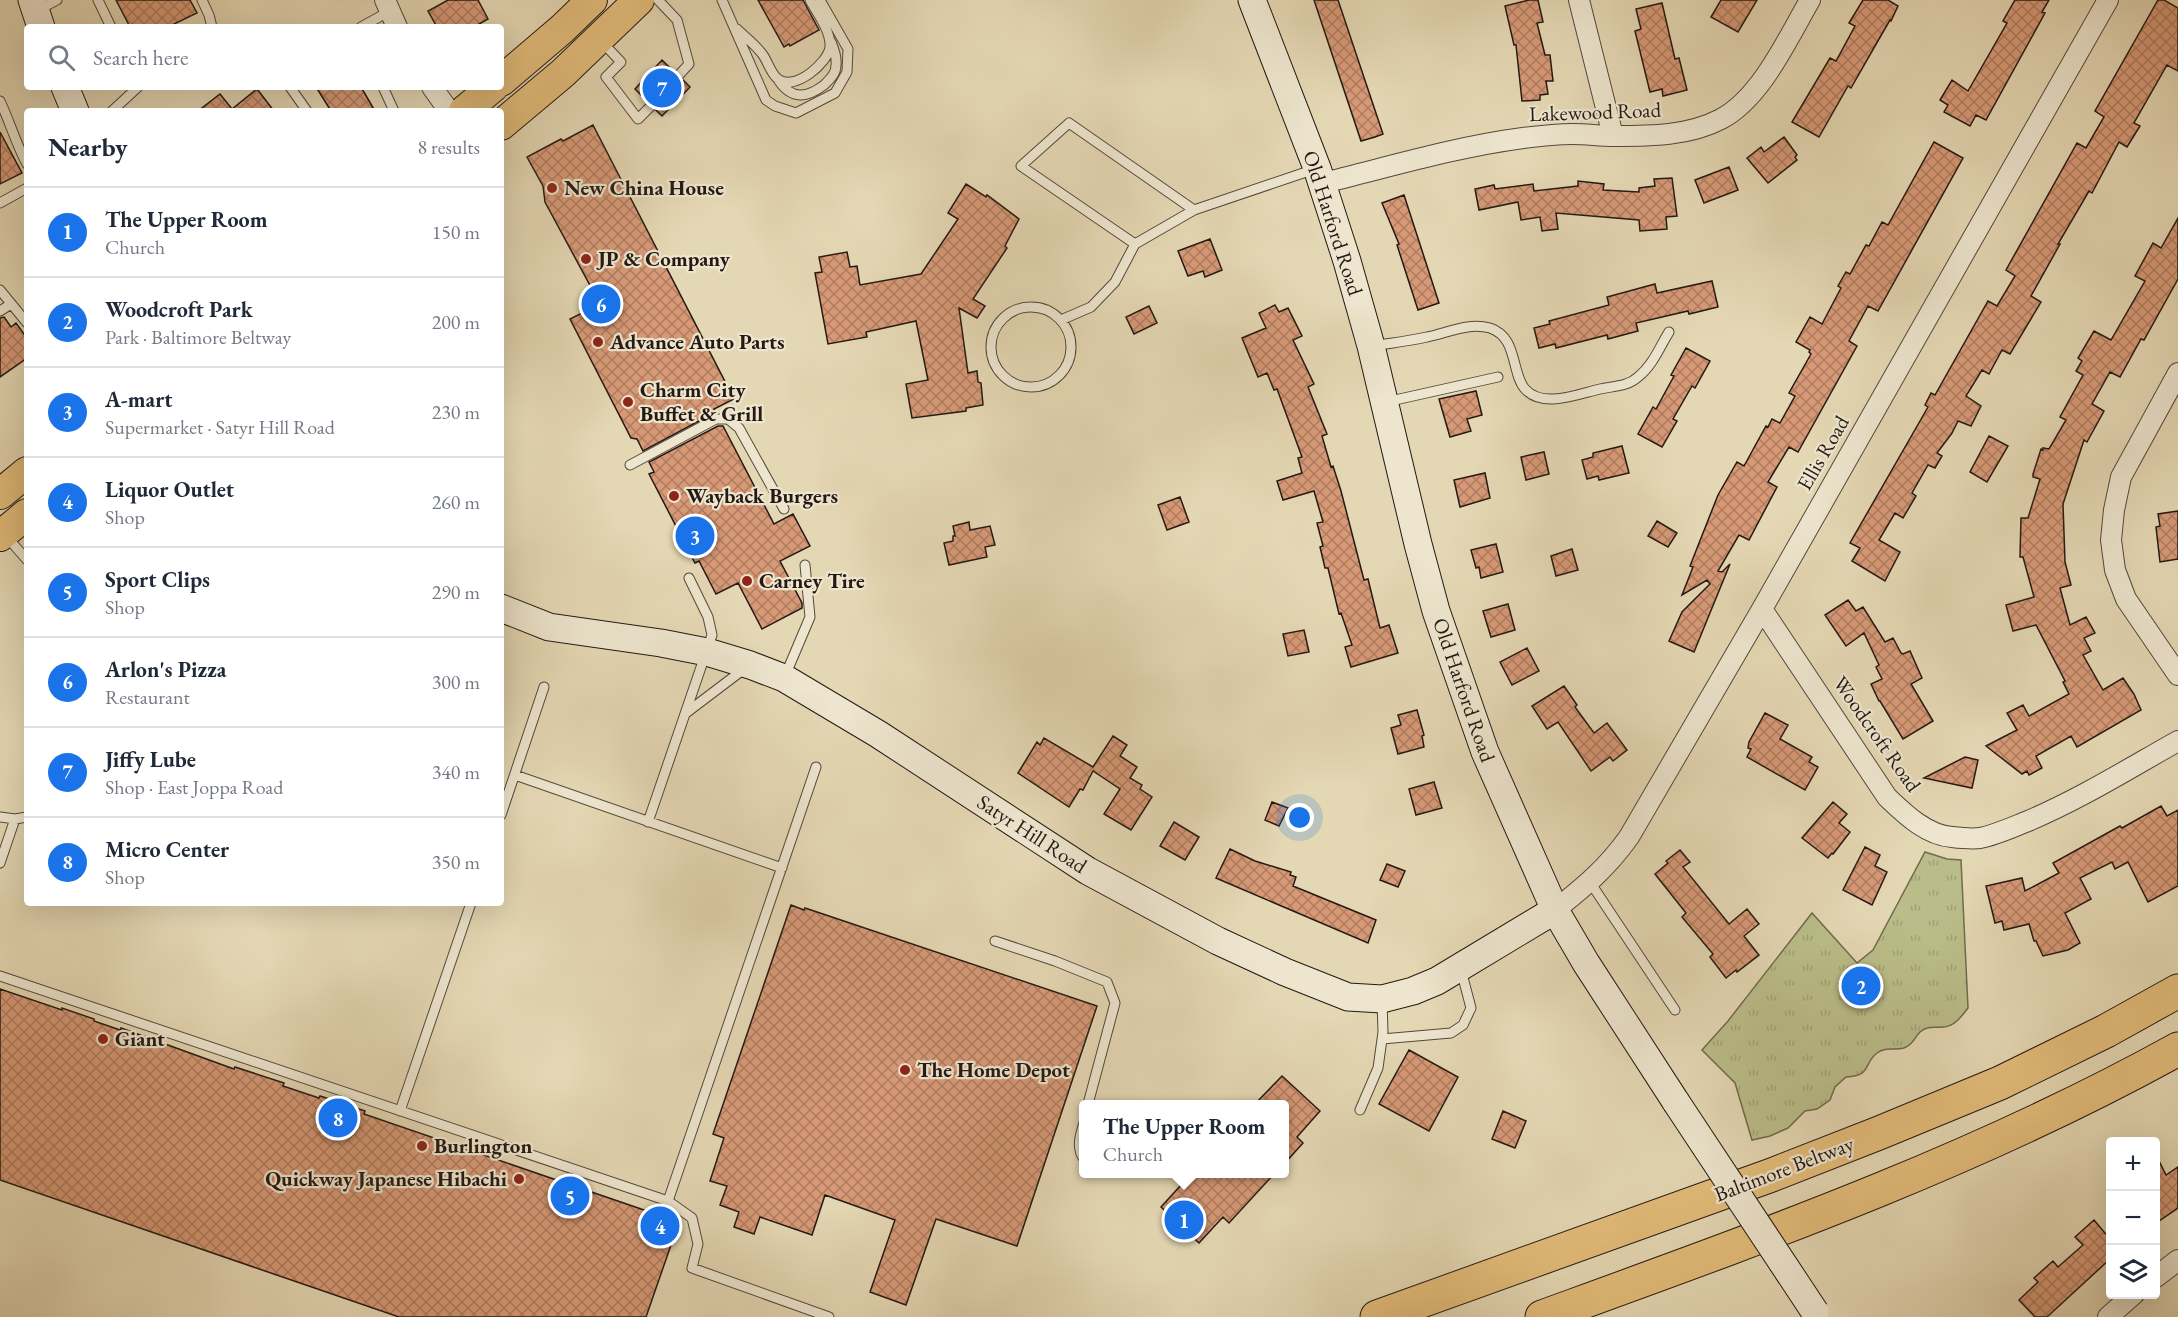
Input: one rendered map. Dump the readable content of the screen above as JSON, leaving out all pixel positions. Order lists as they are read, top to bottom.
{
  "streets": {
    "highway": ["Baltimore Beltway"],
    "street": [
      "Lakewood Road",
      "Old Harford Road",
      "Ellis Road",
      "Woodcroft Road",
      "Satyr Hill Road"
    ]
  },
  "crossings": [
    ["Lakewood Road", "Old Harford Road"],
    ["Old Harford Road", "Ellis Road"],
    ["Old Harford Road", "Satyr Hill Road"],
    ["Ellis Road", "Woodcroft Road"],
    ["Ellis Road", "Satyr Hill Road"]
  ],
  "places": [
    "New China House",
    "JP & Company",
    "Advance Auto Parts",
    "Charm City Buffet & Grill",
    "Wayback Burgers",
    "Carney Tire",
    "Giant",
    "The Home Depot",
    "Burlington",
    "Quickway Japanese Hibachi"
  ],
  "page": {
    "search": "Search here",
    "pins": [
      "7",
      "6",
      "3",
      "2",
      "8",
      "5",
      "1",
      "4"
    ],
    "heading": ["Nearby", "8 results"],
    "list": [
      {
        "mark": "1",
        "name": "The Upper Room",
        "note": "Church",
        "value": "150 m"
      },
      {
        "mark": "2",
        "name": "Woodcroft Park",
        "note": "Park · Baltimore Beltway",
        "value": "200 m"
      },
      {
        "mark": "3",
        "name": "A-mart",
        "note": "Supermarket · Satyr Hill Road",
        "value": "230 m"
      },
      {
        "mark": "4",
        "name": "Liquor Outlet",
        "note": "Shop",
        "value": "260 m"
      },
      {
        "mark": "5",
        "name": "Sport Clips",
        "note": "Shop",
        "value": "290 m"
      },
      {
        "mark": "6",
        "name": "Arlon's Pizza",
        "note": "Restaurant",
        "value": "300 m"
      },
      {
        "mark": "7",
        "name": "Jiffy Lube",
        "note": "Shop · East Joppa Road",
        "value": "340 m"
      },
      {
        "mark": "8",
        "name": "Micro Center",
        "note": "Shop",
        "value": "350 m"
      }
    ],
    "popup": ["The Upper Room", "Church"],
    "map_buttons": ["+", "−"]
  }
}
